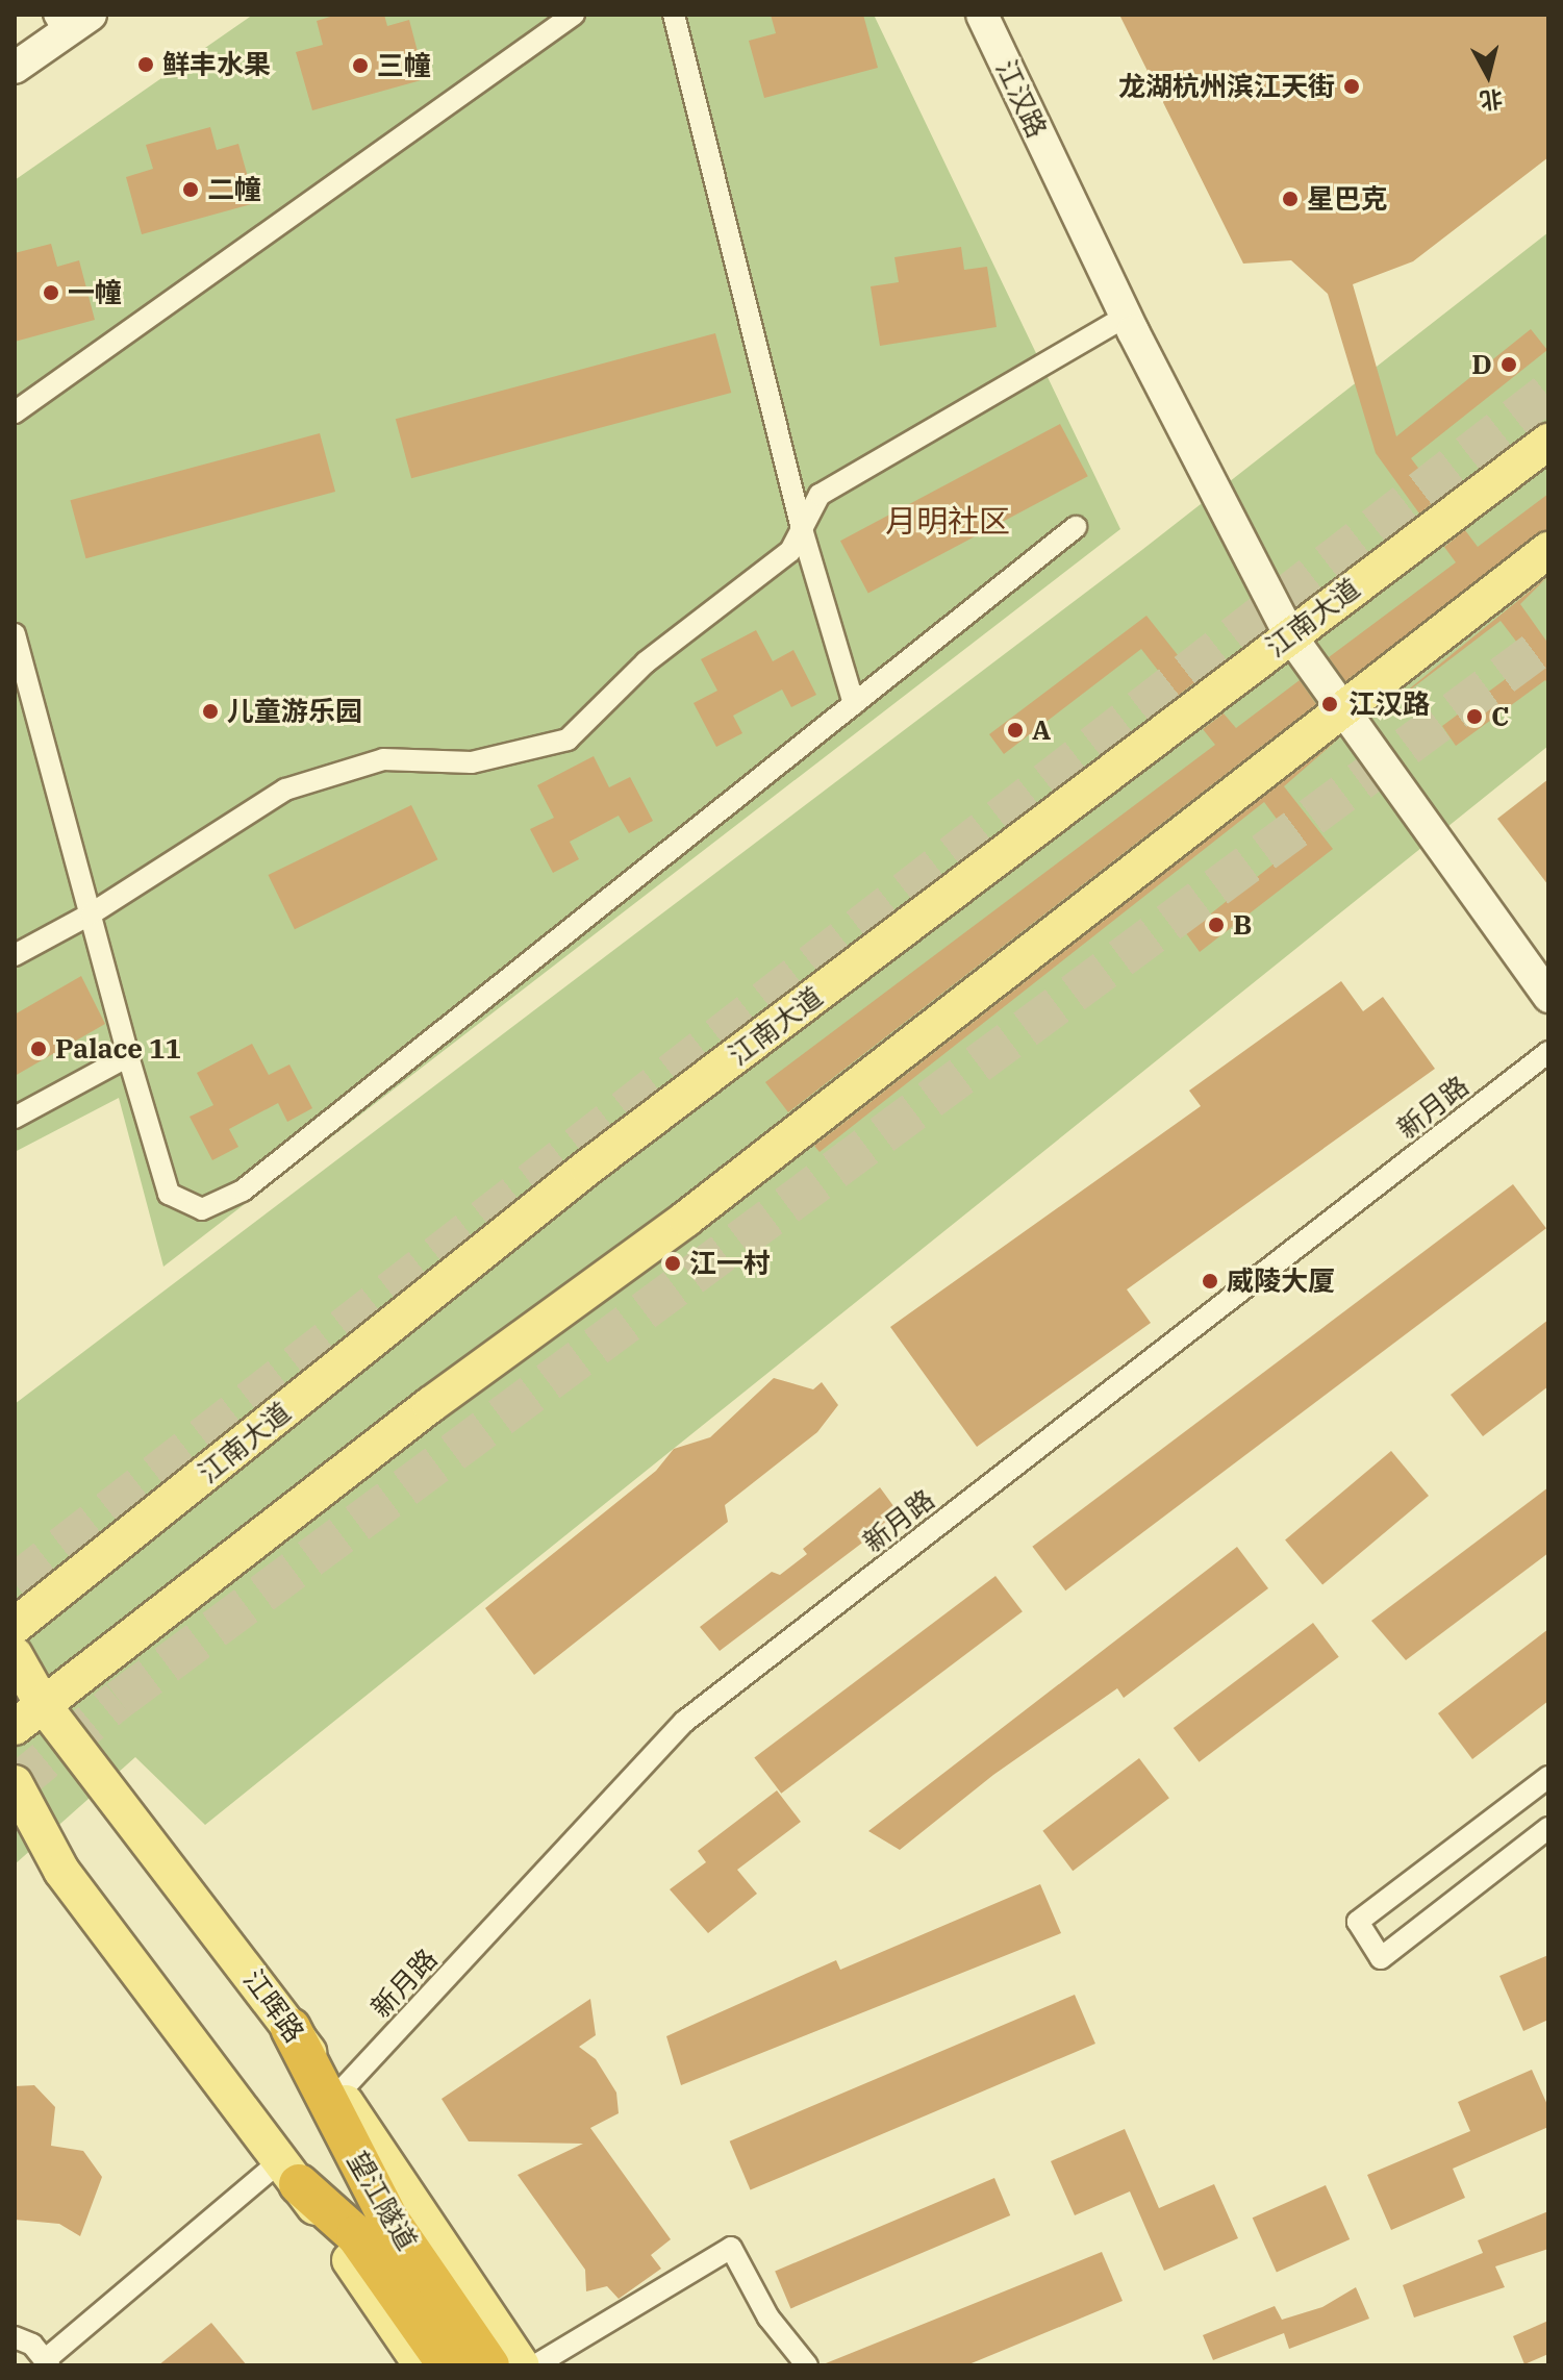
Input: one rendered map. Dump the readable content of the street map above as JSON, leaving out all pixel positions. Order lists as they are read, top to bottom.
{
  "streets": {
    "highway": ["望江隧道"],
    "main road": ["江南大道", "江晖路"],
    "street": ["江汉路", "新月路"]
  },
  "crossings": [
    ["江汉路", "江南大道"],
    ["新月路", "江晖路"],
    ["江晖路", "望江隧道"]
  ],
  "districts": ["月明社区"],
  "places": [
    "鲜丰水果",
    "三幢",
    "龙湖杭州滨江天街",
    "二幢",
    "星巴克",
    "一幢",
    "D",
    "江汉路",
    "儿童游乐园",
    "C",
    "A",
    "B",
    "Palace 11",
    "江一村",
    "威陵大厦"
  ],
  "north": "bottom"
}
